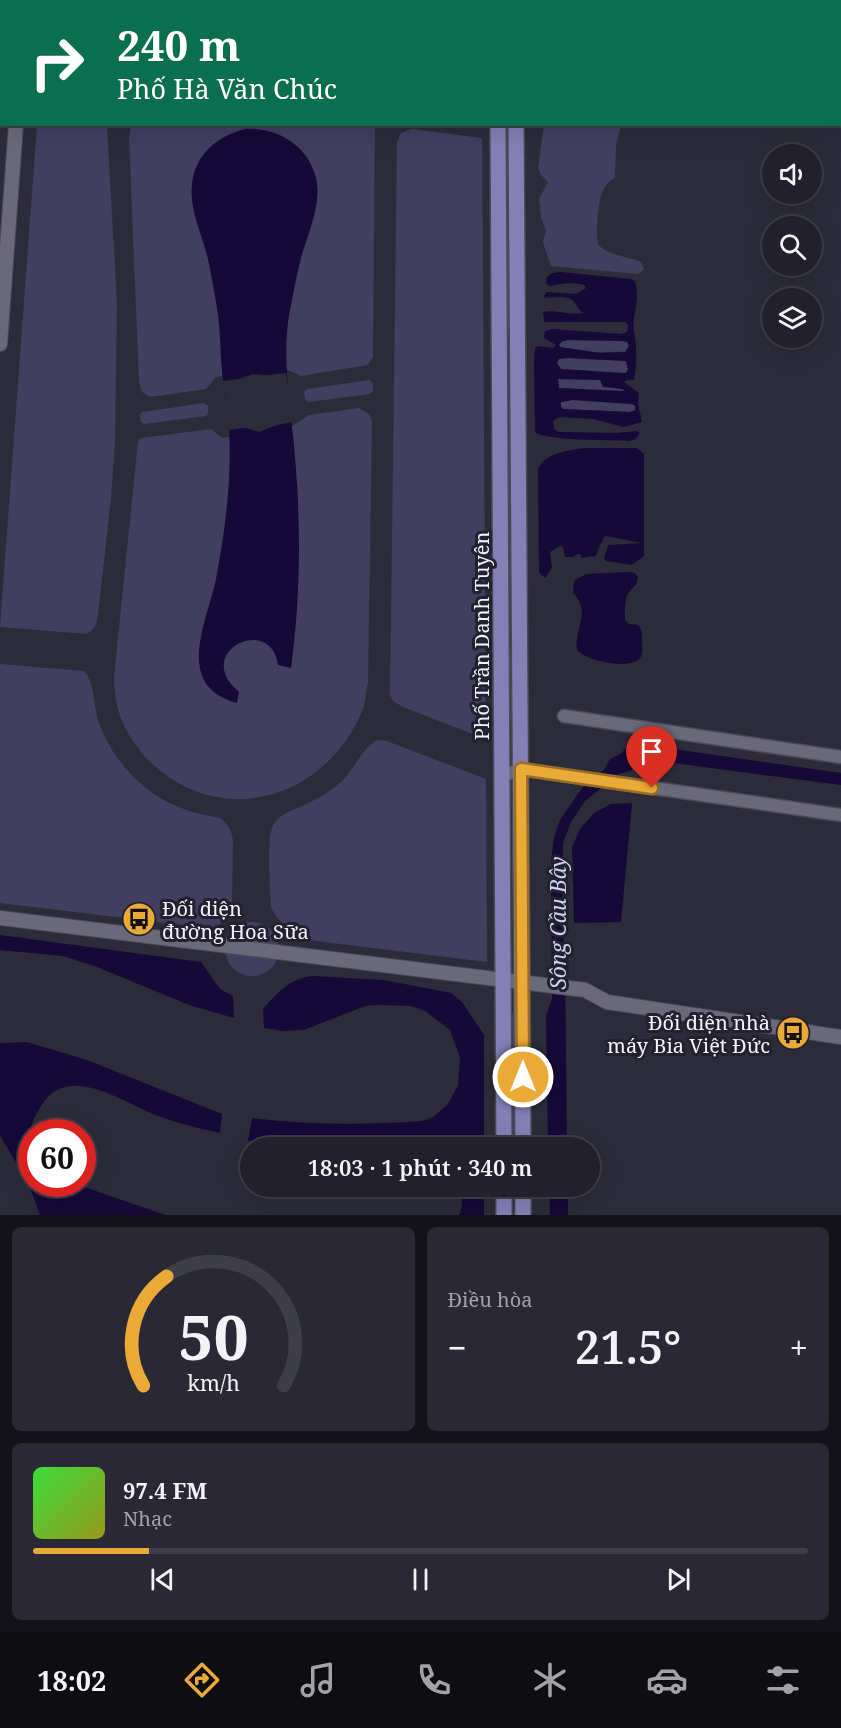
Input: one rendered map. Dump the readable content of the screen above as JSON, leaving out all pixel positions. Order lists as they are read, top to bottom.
{
  "streets": {
    "main road": ["Phố Trần Danh Tuyên"]
  },
  "water": ["Sông Cầu Bây"],
  "places": {
    "bus stop": ["Đối diện đường Hoa Sữa", "Đối diện nhà máy Bia Việt Đức"]
  },
  "page": {
    "turn": ["240 m", "Phố Hà Văn Chúc"],
    "limit": "60",
    "trip": "18:03 · 1 phút · 340 m",
    "tile": "Điều hòa",
    "heat": ["−", "21.5°", "+"],
    "song": ["97.4 FM", "Nhạc"],
    "tabs": "18:02",
    "gauge": ["50", "km/h"]
  }
}
